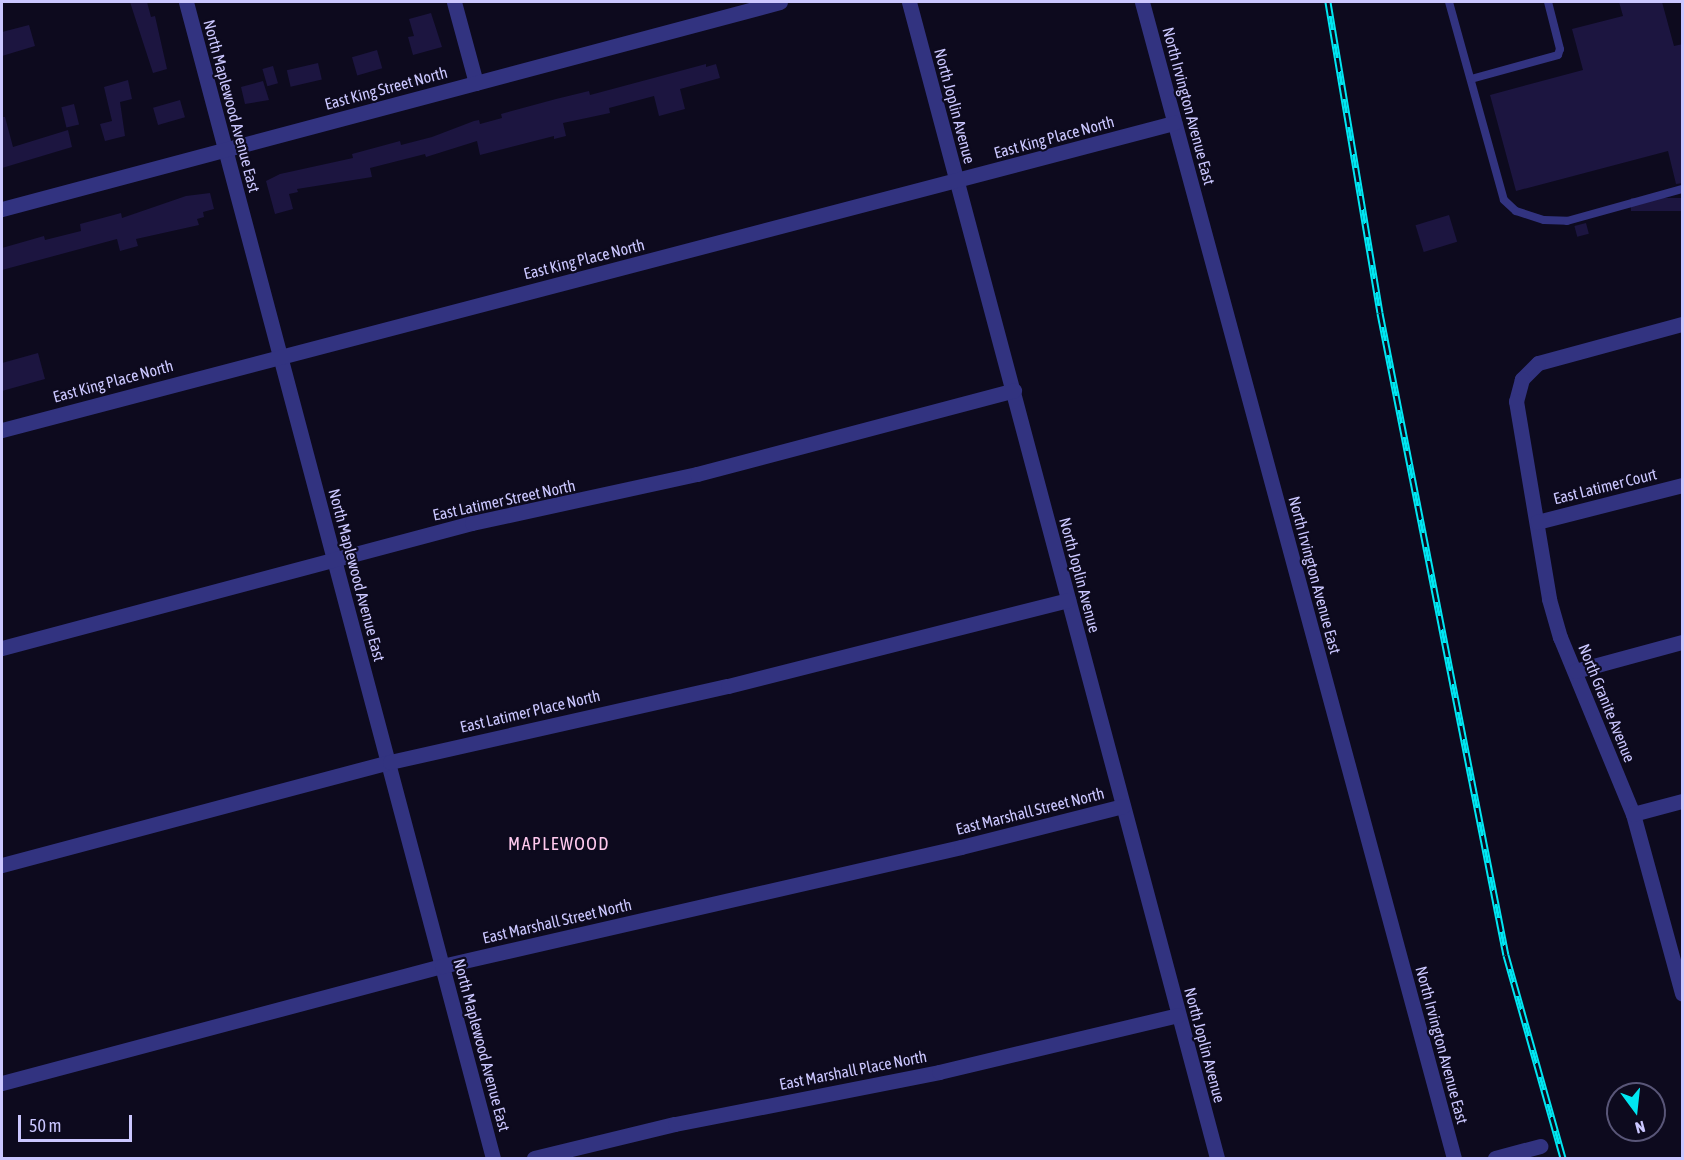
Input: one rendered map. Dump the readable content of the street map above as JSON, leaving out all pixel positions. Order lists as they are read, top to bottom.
{
  "streets": {
    "street": [
      "East King Street North",
      "North Maplewood Avenue East",
      "North Joplin Avenue",
      "North Irvington Avenue East",
      "East King Place North",
      "East Latimer Court",
      "East Latimer Street North",
      "North Granite Avenue",
      "East Latimer Place North",
      "East Marshall Street North",
      "East Marshall Place North"
    ]
  },
  "crossings": [
    ["East King Street North", "North Maplewood Avenue East"],
    ["North Maplewood Avenue East", "East King Place North"],
    ["North Maplewood Avenue East", "East Latimer Street North"],
    ["North Maplewood Avenue East", "East Latimer Place North"],
    ["North Maplewood Avenue East", "East Marshall Street North"],
    ["North Joplin Avenue", "East King Place North"],
    ["North Joplin Avenue", "East Latimer Street North"],
    ["North Joplin Avenue", "East Latimer Place North"],
    ["North Joplin Avenue", "East Marshall Street North"],
    ["North Joplin Avenue", "East Marshall Place North"],
    ["North Irvington Avenue East", "East King Place North"],
    ["East Latimer Court", "North Granite Avenue"]
  ],
  "districts": ["MAPLEWOOD"],
  "scale_bar": "50 m",
  "north": "bottom"
}
